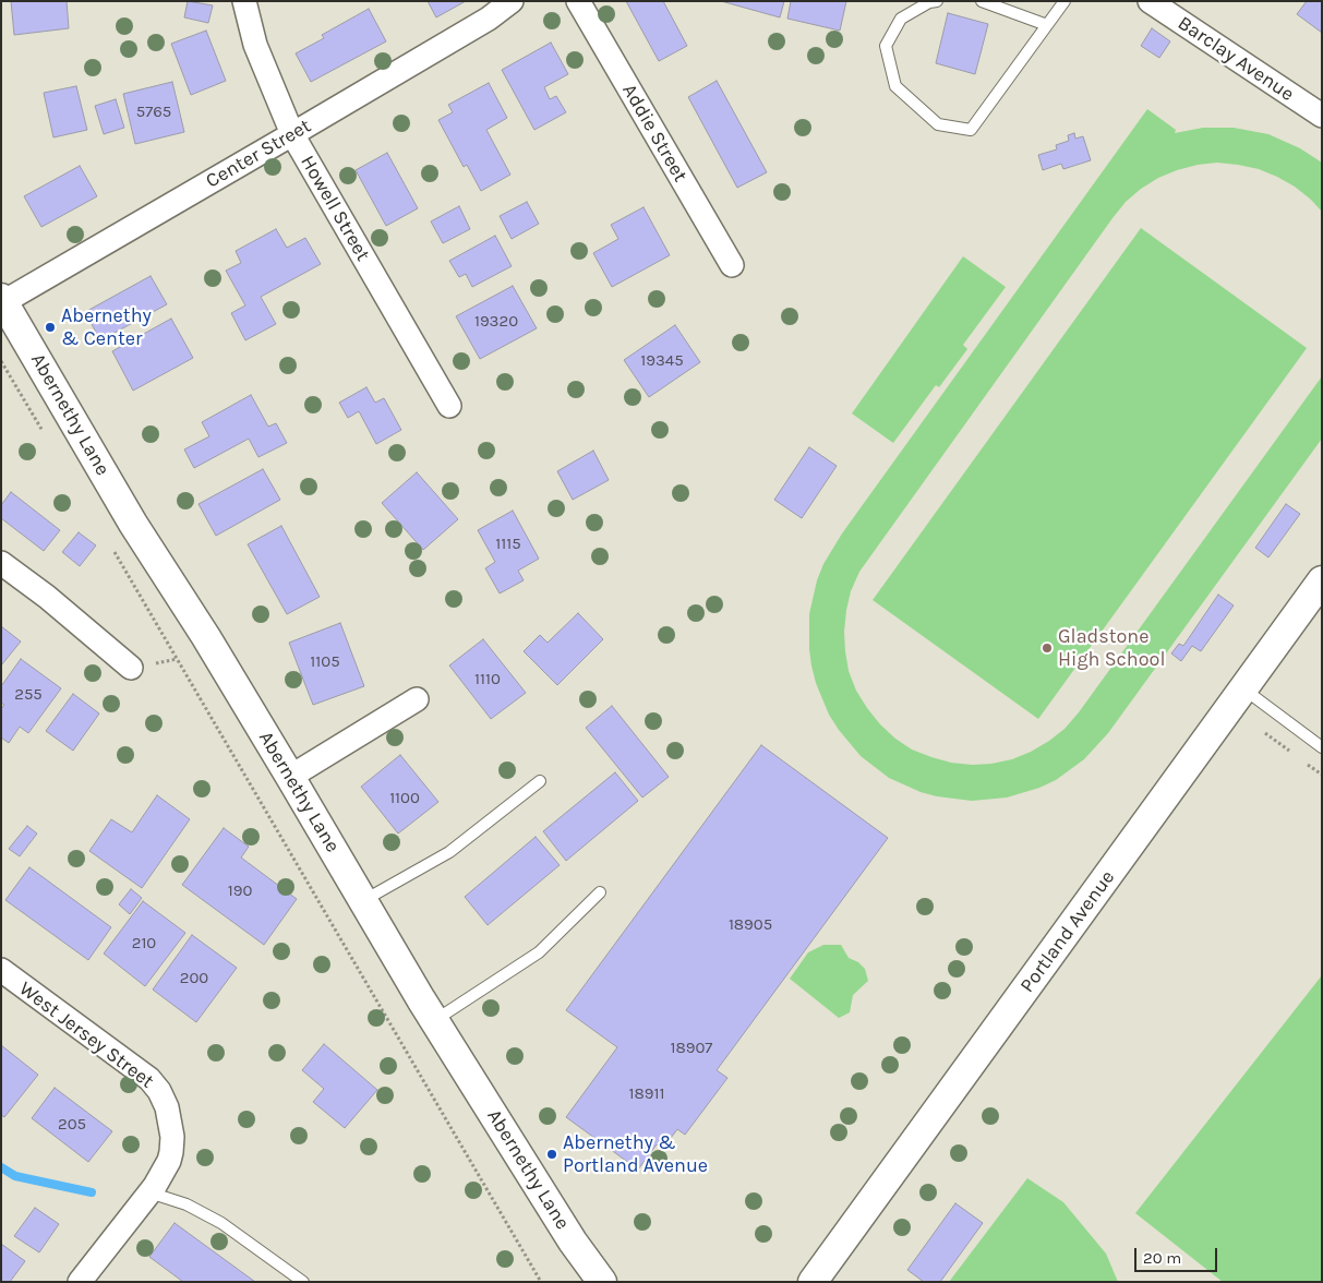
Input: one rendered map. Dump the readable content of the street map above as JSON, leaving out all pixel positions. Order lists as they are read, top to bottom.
{
  "streets": {
    "street": [
      "Barclay Avenue",
      "Addie Street",
      "Center Street",
      "Howell Street",
      "Abernethy Lane",
      "Portland Avenue",
      "West Jersey Street"
    ]
  },
  "crossings": [
    ["Center Street", "Howell Street"],
    ["Center Street", "Abernethy Lane"]
  ],
  "places": ["Abernethy & Center", "Gladstone High School", "Abernethy & Portland Avenue"],
  "house_numbers": [
    "5765",
    "19320",
    "19345",
    "1115",
    "1105",
    "1110",
    "255",
    "1100",
    "190",
    "18905",
    "210",
    "200",
    "18907",
    "18911",
    "205"
  ],
  "scale_bar": "20 m"
}
